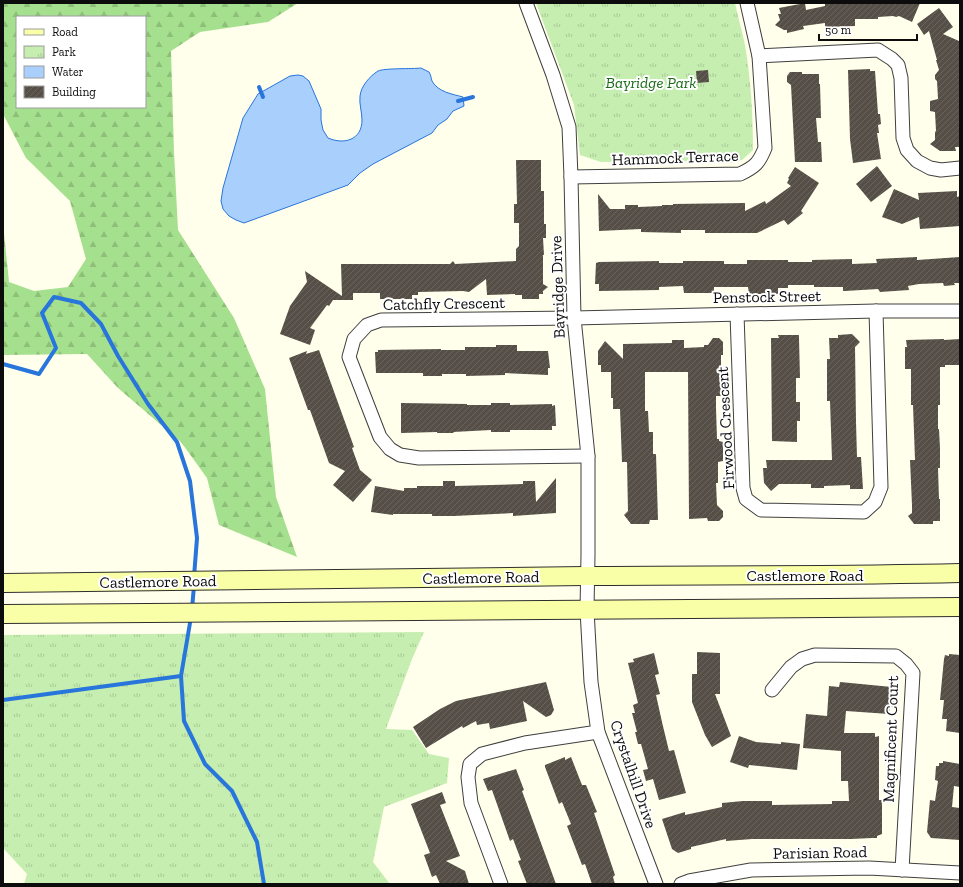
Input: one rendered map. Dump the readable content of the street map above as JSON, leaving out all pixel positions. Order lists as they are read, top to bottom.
{
  "streets": {
    "main road": ["Castlemore Road"],
    "street": [
      "Hammock Terrace",
      "Bayridge Drive",
      "Penstock Street",
      "Catchfly Crescent",
      "Firwood Crescent",
      "Magnificent Court",
      "Crystalhill Drive",
      "Parisian Road"
    ]
  },
  "crossings": [
    ["Hammock Terrace", "Bayridge Drive"],
    ["Bayridge Drive", "Penstock Street"],
    ["Bayridge Drive", "Catchfly Crescent"],
    ["Bayridge Drive", "Castlemore Road"],
    ["Bayridge Drive", "Crystalhill Drive"],
    ["Penstock Street", "Catchfly Crescent"],
    ["Penstock Street", "Firwood Crescent"],
    ["Castlemore Road", "Crystalhill Drive"],
    ["Magnificent Court", "Parisian Road"]
  ],
  "parks": ["Bayridge Park"],
  "legend": [
    "Road",
    "Park",
    "Water",
    "Building"
  ],
  "scale_bar": "50 m"
}
